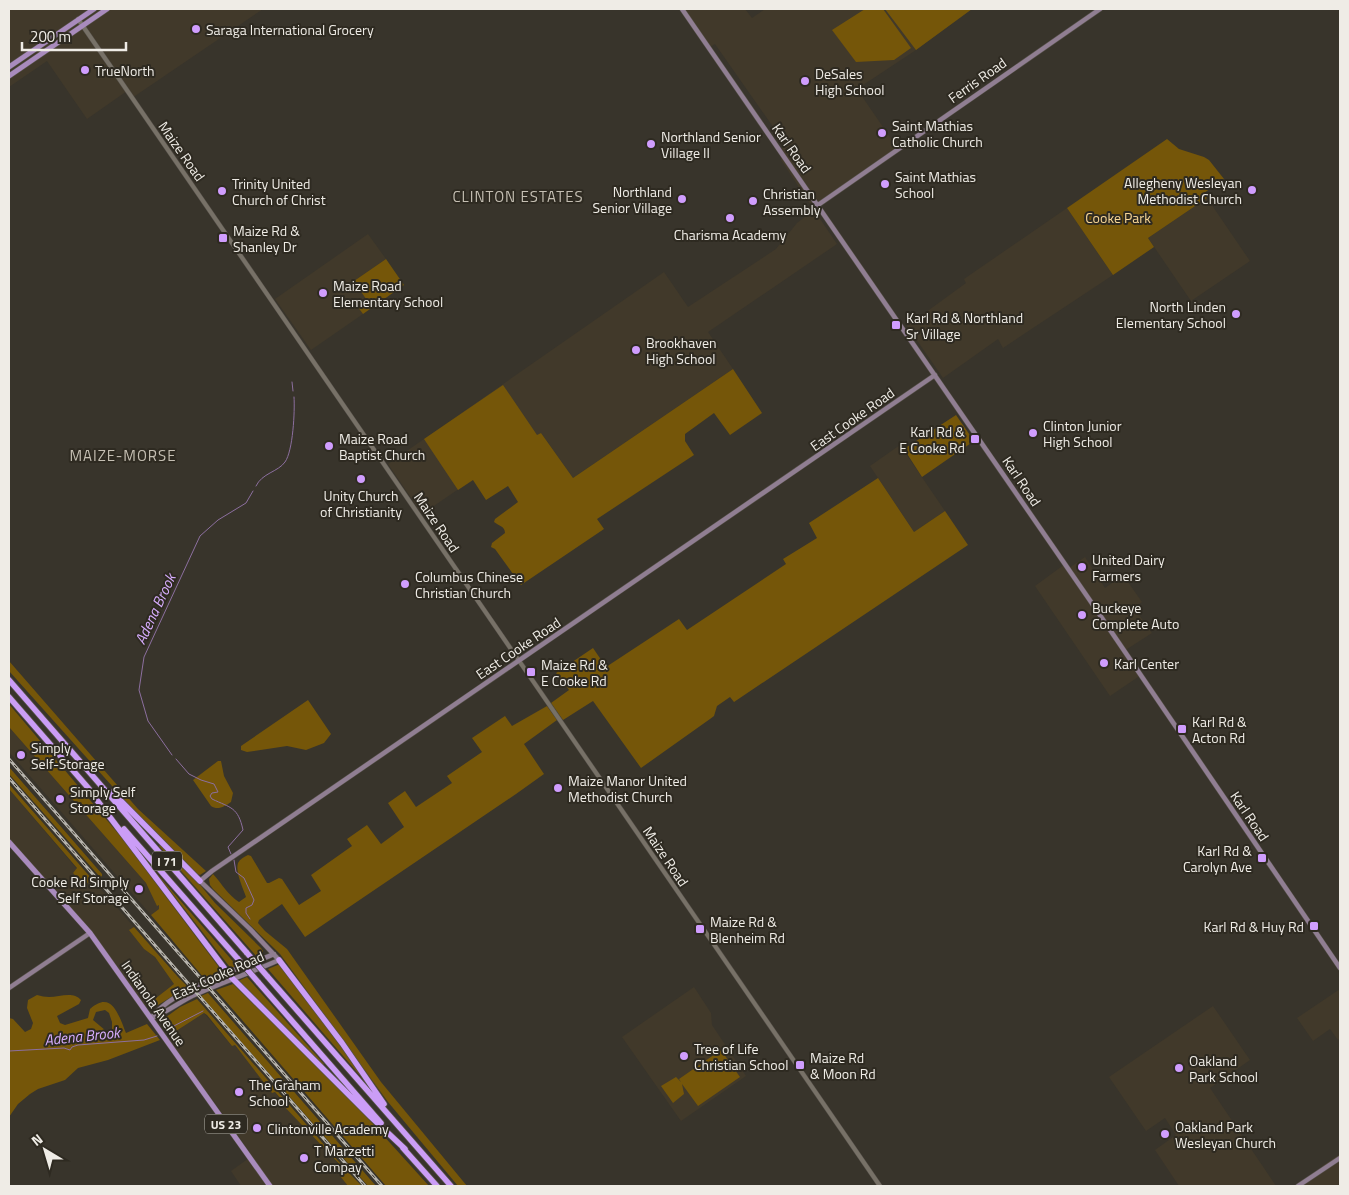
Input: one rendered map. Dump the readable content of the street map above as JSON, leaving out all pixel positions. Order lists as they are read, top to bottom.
{
  "streets": {
    "highway": ["I 71"],
    "main road": [
      "Ferris Road",
      "Karl Road",
      "East Cooke Road",
      "Indianola Avenue",
      "US 23"
    ],
    "street": ["Maize Road"]
  },
  "crossings": [
    ["Ferris Road", "Karl Road"],
    ["Karl Road", "East Cooke Road"],
    ["Maize Road", "East Cooke Road"],
    ["East Cooke Road", "Indianola Avenue"]
  ],
  "districts": ["CLINTON ESTATES", "MAIZE-MORSE"],
  "water": ["Adena Brook"],
  "parks": ["Cooke Park"],
  "places": {
    "other": [
      "Saraga International Grocery",
      "TrueNorth",
      "DeSales High School",
      "Saint Mathias Catholic Church",
      "Northland Senior Village II",
      "Saint Mathias School",
      "Allegheny Wesleyan Methodist Church",
      "Trinity United Church of Christ",
      "Northland Senior Village",
      "Christian Assembly",
      "Charisma Academy",
      "Maize Road Elementary School",
      "North Linden Elementary School",
      "Brookhaven High School",
      "Clinton Junior High School",
      "Maize Road Baptist Church",
      "Unity Church of Christianity",
      "United Dairy Farmers",
      "Columbus Chinese Christian Church",
      "Buckeye Complete Auto",
      "Karl Center",
      "Simply Self-Storage",
      "Maize Manor United Methodist Church",
      "Simply Self Storage",
      "Cooke Rd Simply Self Storage",
      "Tree of Life Christian School",
      "Oakland Park School",
      "The Graham School",
      "Clintonville Academy",
      "Oakland Park Wesleyan Church",
      "T Marzetti Compay"
    ],
    "transit": [
      "Maize Rd & Shanley Dr",
      "Karl Rd & Northland Sr Village",
      "Karl Rd & E Cooke Rd",
      "Maize Rd & E Cooke Rd",
      "Karl Rd & Acton Rd",
      "Karl Rd & Carolyn Ave",
      "Karl Rd & Huy Rd",
      "Maize Rd & Blenheim Rd",
      "Maize Rd & Moon Rd"
    ]
  },
  "scale_bar": "200 m",
  "north": "top left"
}
